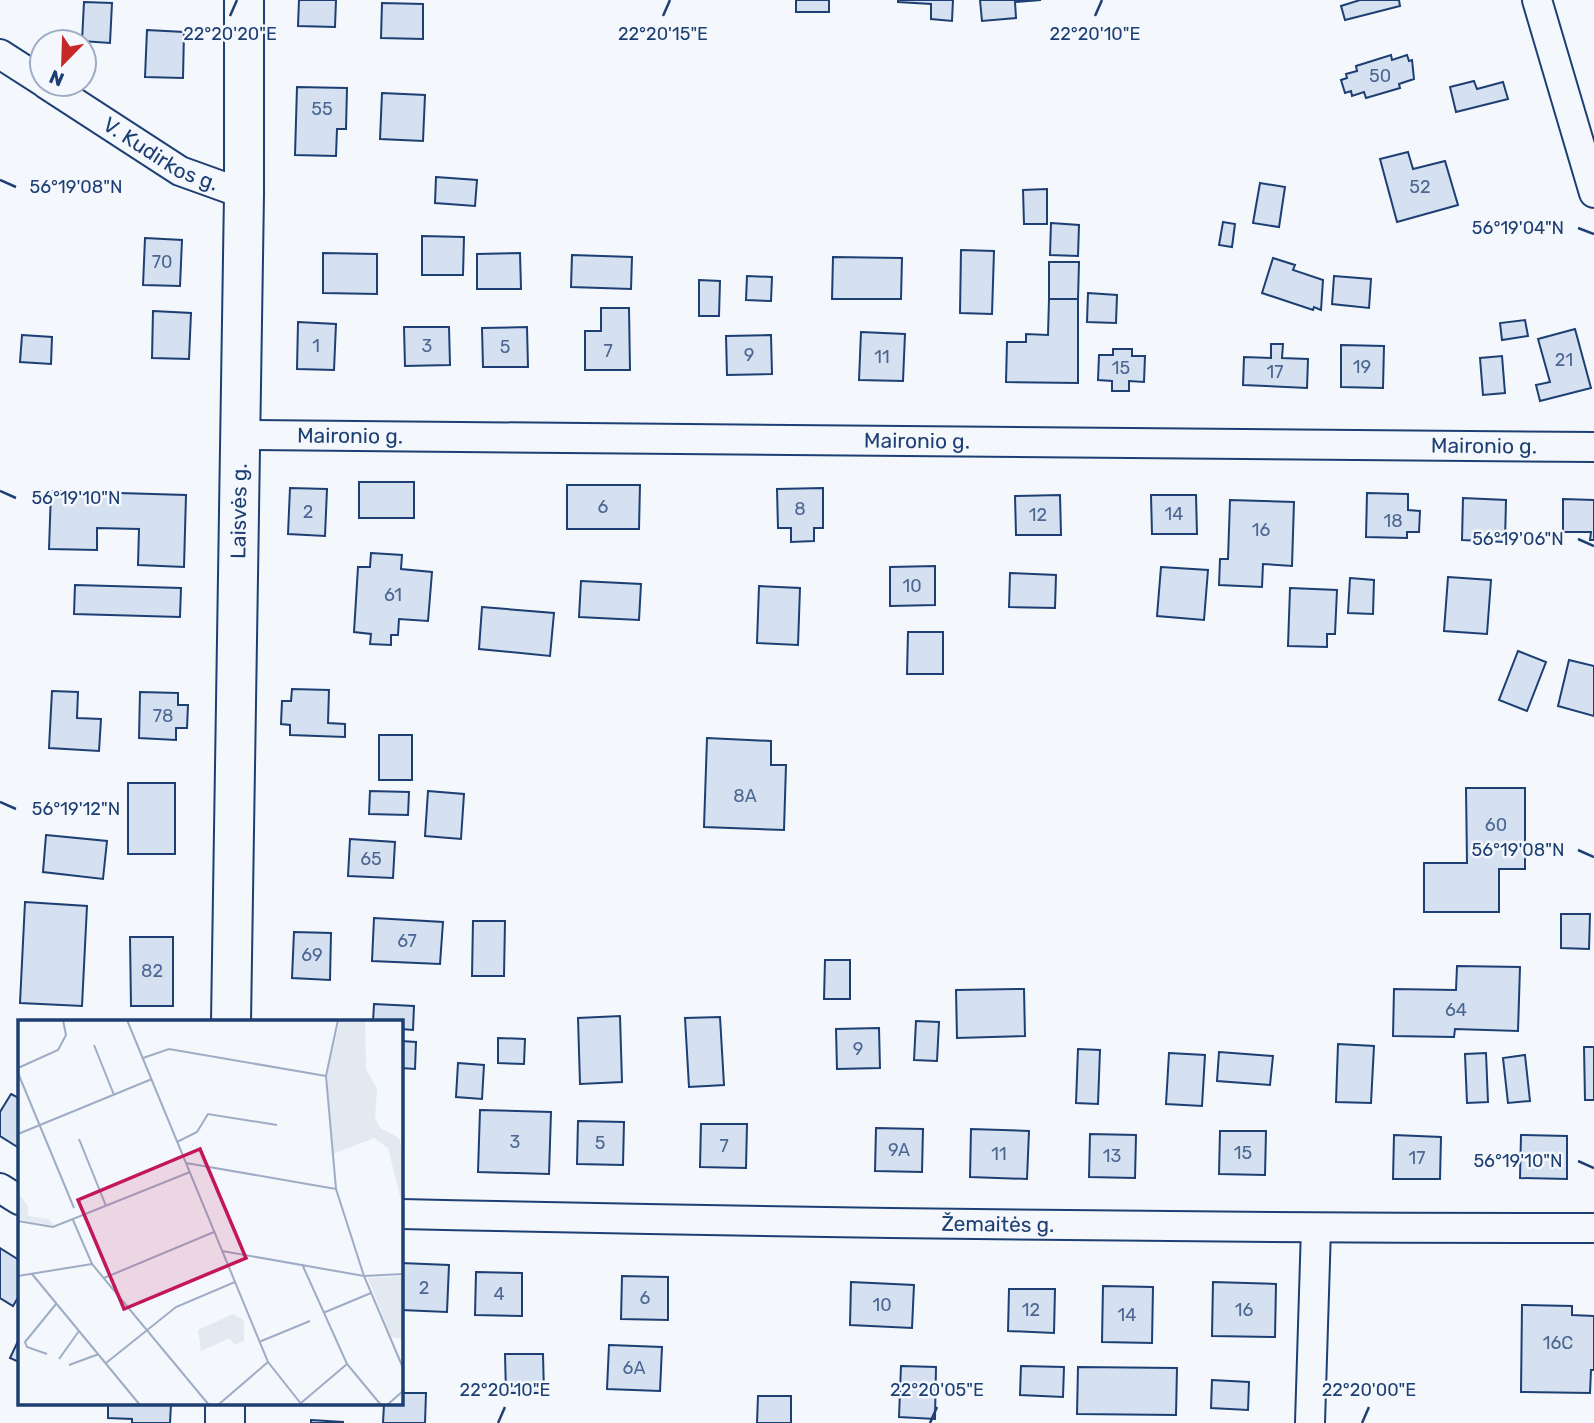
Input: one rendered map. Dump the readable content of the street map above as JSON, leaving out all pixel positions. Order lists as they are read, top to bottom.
{
  "streets": {
    "main road": ["Laisvės g."],
    "street": ["V. Kudirkos g.", "Maironio g.", "Žemaitės g."]
  },
  "crossings": [
    ["V. Kudirkos g.", "Laisvės g."],
    ["Maironio g.", "Laisvės g."]
  ],
  "house_numbers": [
    "50",
    "55",
    "52",
    "70",
    "1",
    "3",
    "5",
    "7",
    "9",
    "11",
    "21",
    "19",
    "15",
    "17",
    "6",
    "8",
    "2",
    "14",
    "12",
    "18",
    "16",
    "10",
    "61",
    "78",
    "8A",
    "60",
    "65",
    "67",
    "69",
    "82",
    "64",
    "9",
    "3",
    "5",
    "7",
    "9A",
    "15",
    "11",
    "13",
    "17",
    "2",
    "4",
    "6",
    "10",
    "12",
    "16",
    "14",
    "16C",
    "6A"
  ],
  "north": "bottom left",
  "coordinates": [
    "22°20'20\"E",
    "22°20'15\"E",
    "22°20'10\"E",
    "56°19'08\"N",
    "56°19'04\"N",
    "56°19'10\"N",
    "56°19'06\"N",
    "56°19'12\"N",
    "22°20'05\"E",
    "22°20'00\"E"
  ]
}
